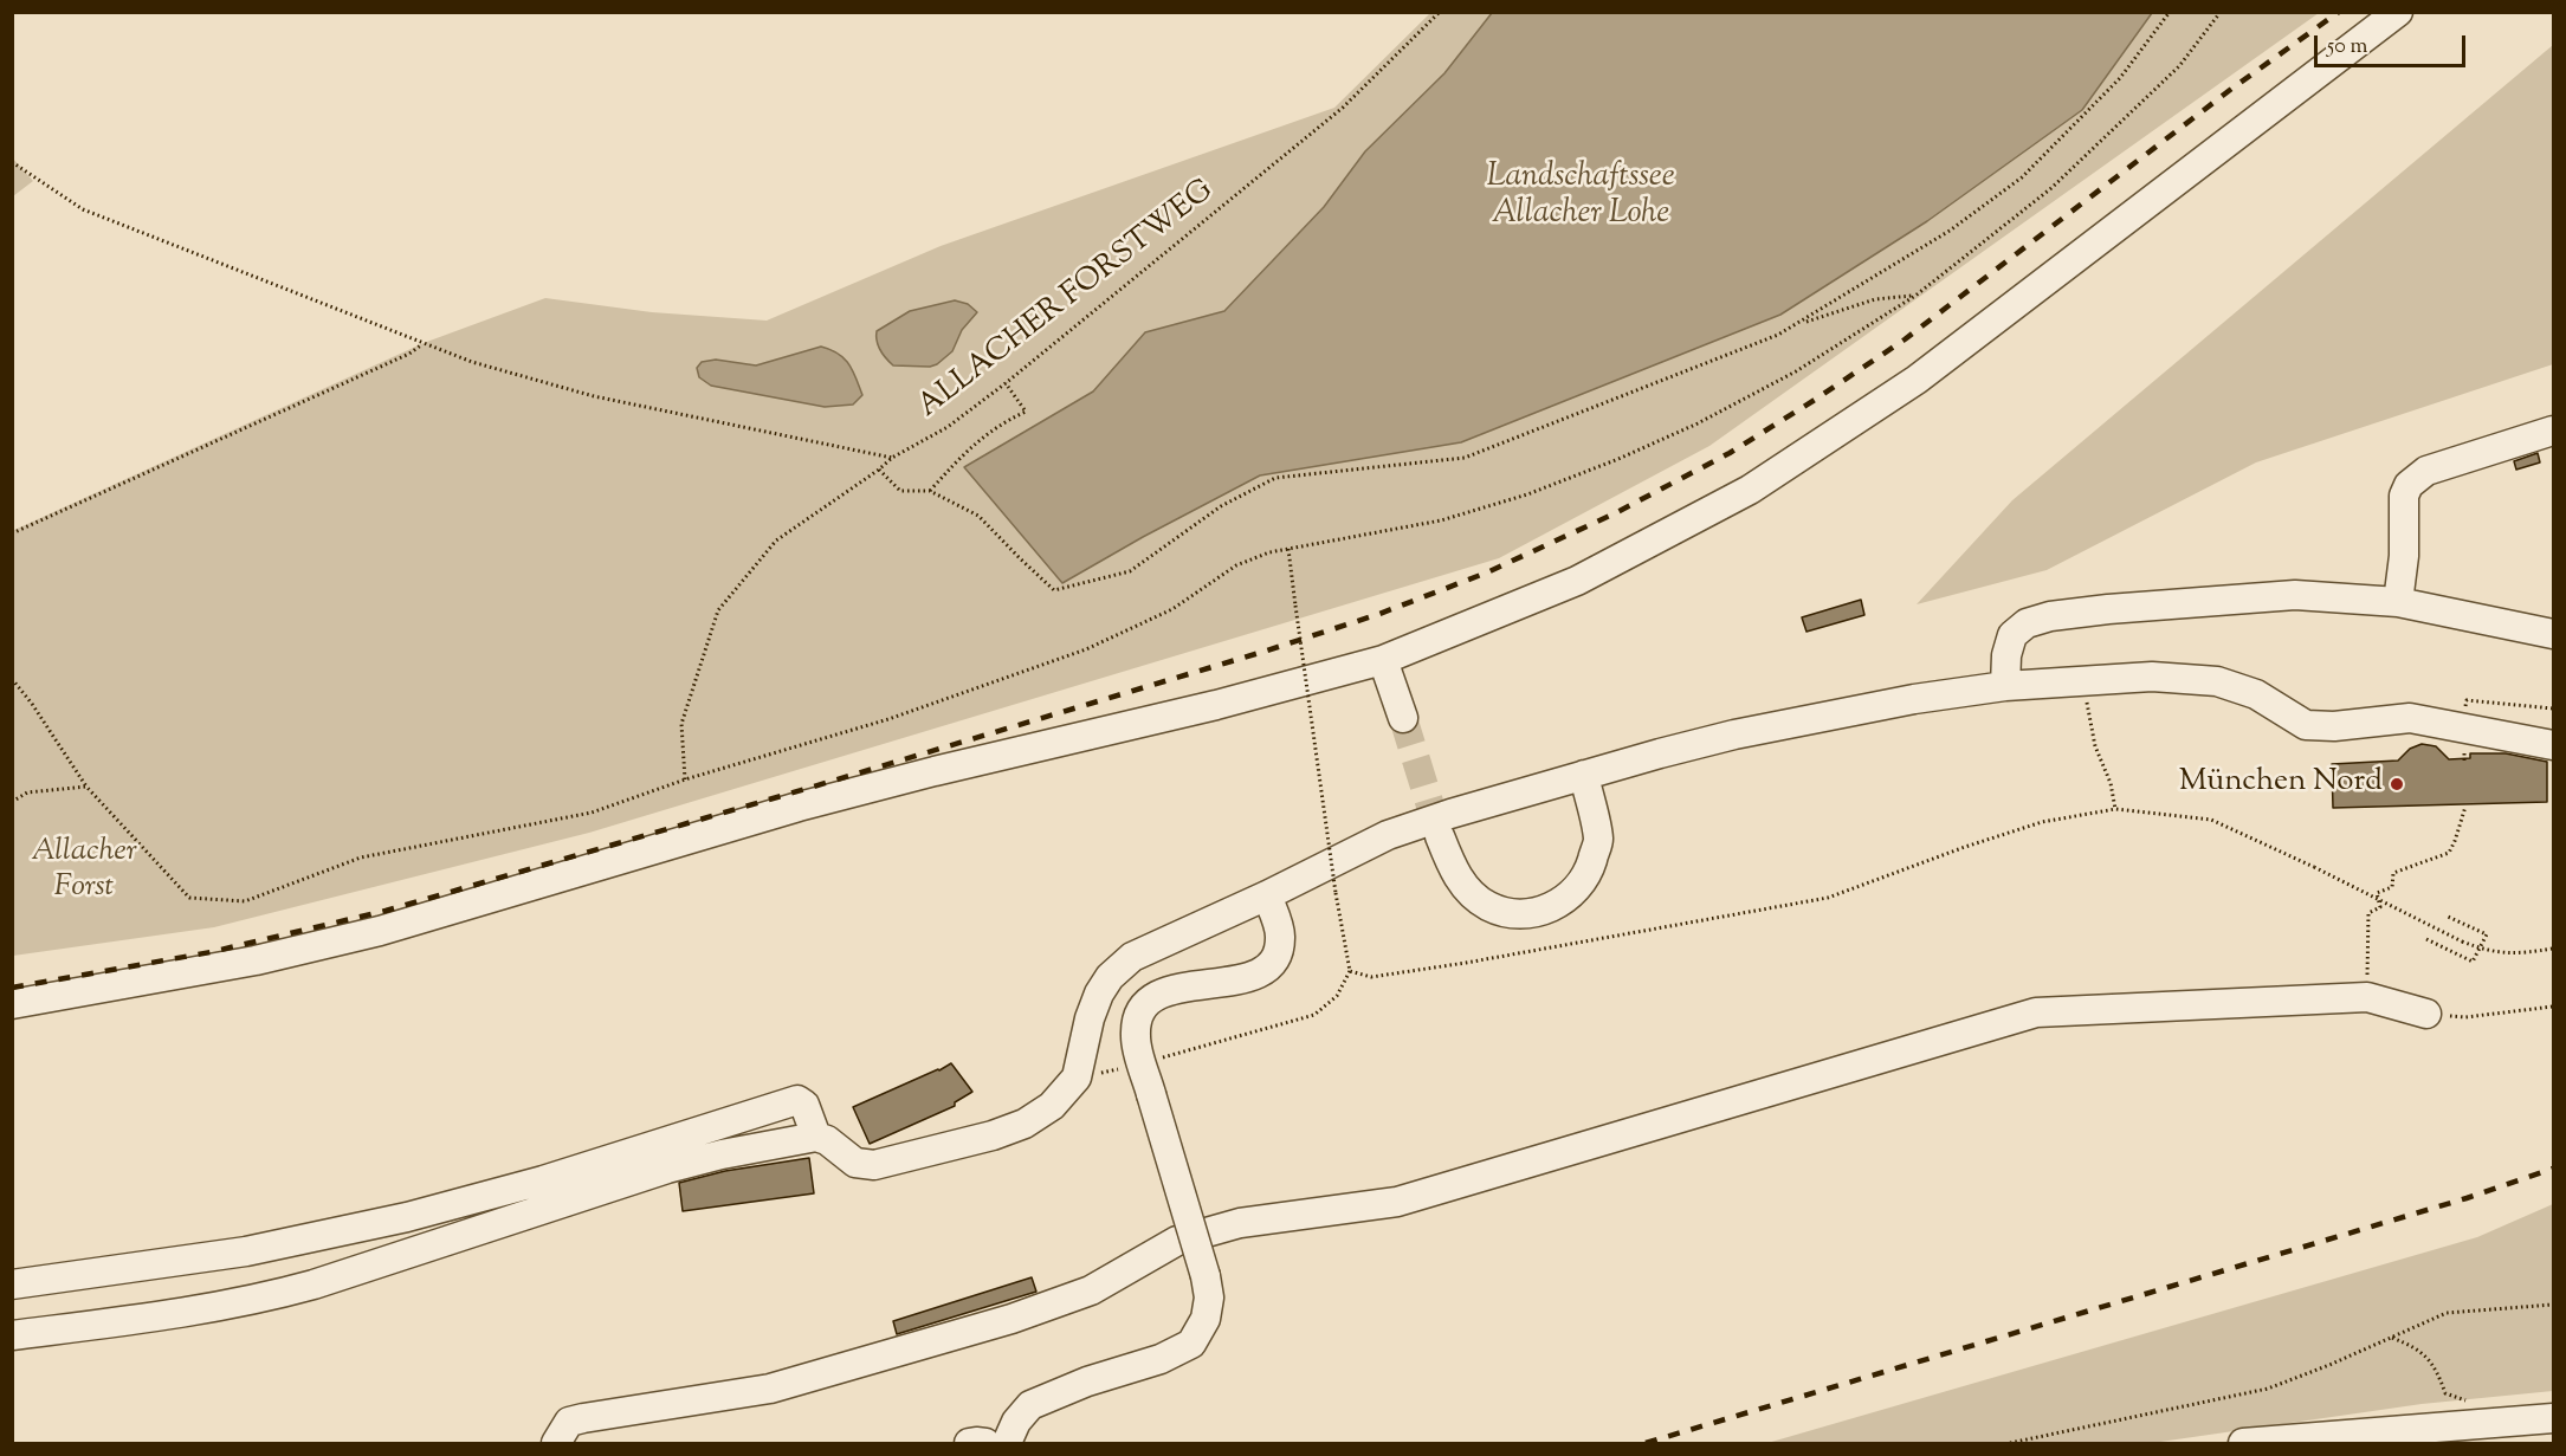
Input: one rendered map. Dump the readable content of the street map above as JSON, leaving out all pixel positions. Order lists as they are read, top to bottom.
{
  "streets": {
    "path": ["ALLACHER FORSTWEG"]
  },
  "water": ["Landschaftssee Allacher Lohe"],
  "parks": ["Allacher Forst"],
  "places": ["München Nord"],
  "scale_bar": "50 m"
}
